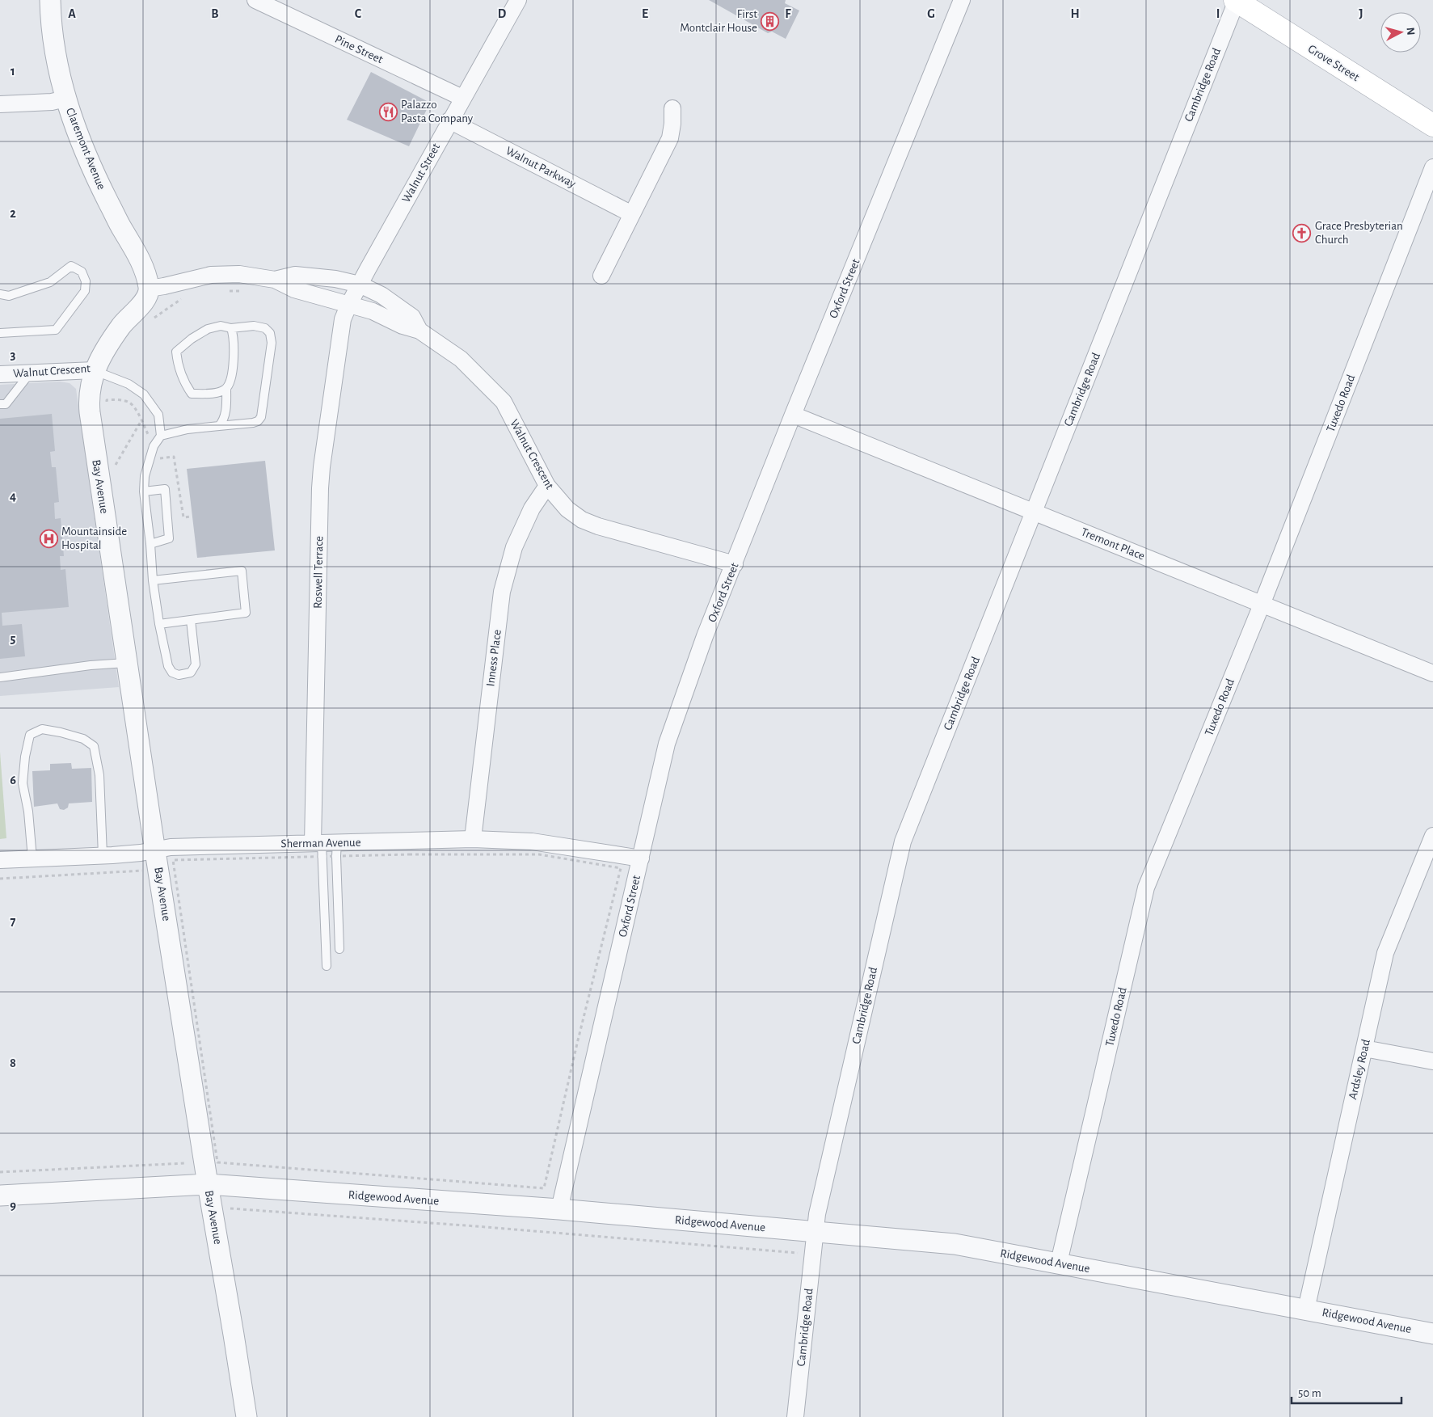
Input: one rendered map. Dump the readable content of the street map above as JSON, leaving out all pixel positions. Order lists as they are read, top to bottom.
{
  "streets": {
    "main road": ["Grove Street"],
    "street": [
      "Pine Street",
      "Cambridge Road",
      "Claremont Avenue",
      "Walnut Parkway",
      "Walnut Street",
      "Oxford Street",
      "Walnut Crescent",
      "Tuxedo Road",
      "Bay Avenue",
      "Tremont Place",
      "Roswell Terrace",
      "Inness Place",
      "Sherman Avenue",
      "Ardsley Road",
      "Ridgewood Avenue"
    ]
  },
  "crossings": [
    ["Pine Street", "Walnut Street"],
    ["Grove Street", "Cambridge Road"],
    ["Cambridge Road", "Tremont Place"],
    ["Cambridge Road", "Ridgewood Avenue"],
    ["Claremont Avenue", "Walnut Crescent"],
    ["Walnut Parkway", "Walnut Street"],
    ["Walnut Street", "Walnut Crescent"],
    ["Walnut Street", "Roswell Terrace"],
    ["Oxford Street", "Walnut Crescent"],
    ["Oxford Street", "Tremont Place"],
    ["Oxford Street", "Sherman Avenue"],
    ["Oxford Street", "Ridgewood Avenue"],
    ["Walnut Crescent", "Bay Avenue"],
    ["Walnut Crescent", "Roswell Terrace"],
    ["Walnut Crescent", "Inness Place"],
    ["Tuxedo Road", "Tremont Place"],
    ["Tuxedo Road", "Ridgewood Avenue"],
    ["Bay Avenue", "Sherman Avenue"],
    ["Bay Avenue", "Ridgewood Avenue"],
    ["Roswell Terrace", "Sherman Avenue"],
    ["Inness Place", "Sherman Avenue"],
    ["Ardsley Road", "Ridgewood Avenue"]
  ],
  "places": {
    "building": ["First Montclair House"],
    "restaurant": ["Palazzo Pasta Company"],
    "church": ["Grace Presbyterian Church"],
    "hospital": ["Mountainside Hospital"]
  },
  "scale_bar": "50 m",
  "north": "right",
  "grid": {
    "columns": [
      "A",
      "B",
      "C",
      "D",
      "E",
      "F",
      "G",
      "H",
      "I",
      "J"
    ],
    "rows": [
      "1",
      "2",
      "3",
      "4",
      "5",
      "6",
      "7",
      "8",
      "9"
    ]
  }
}
